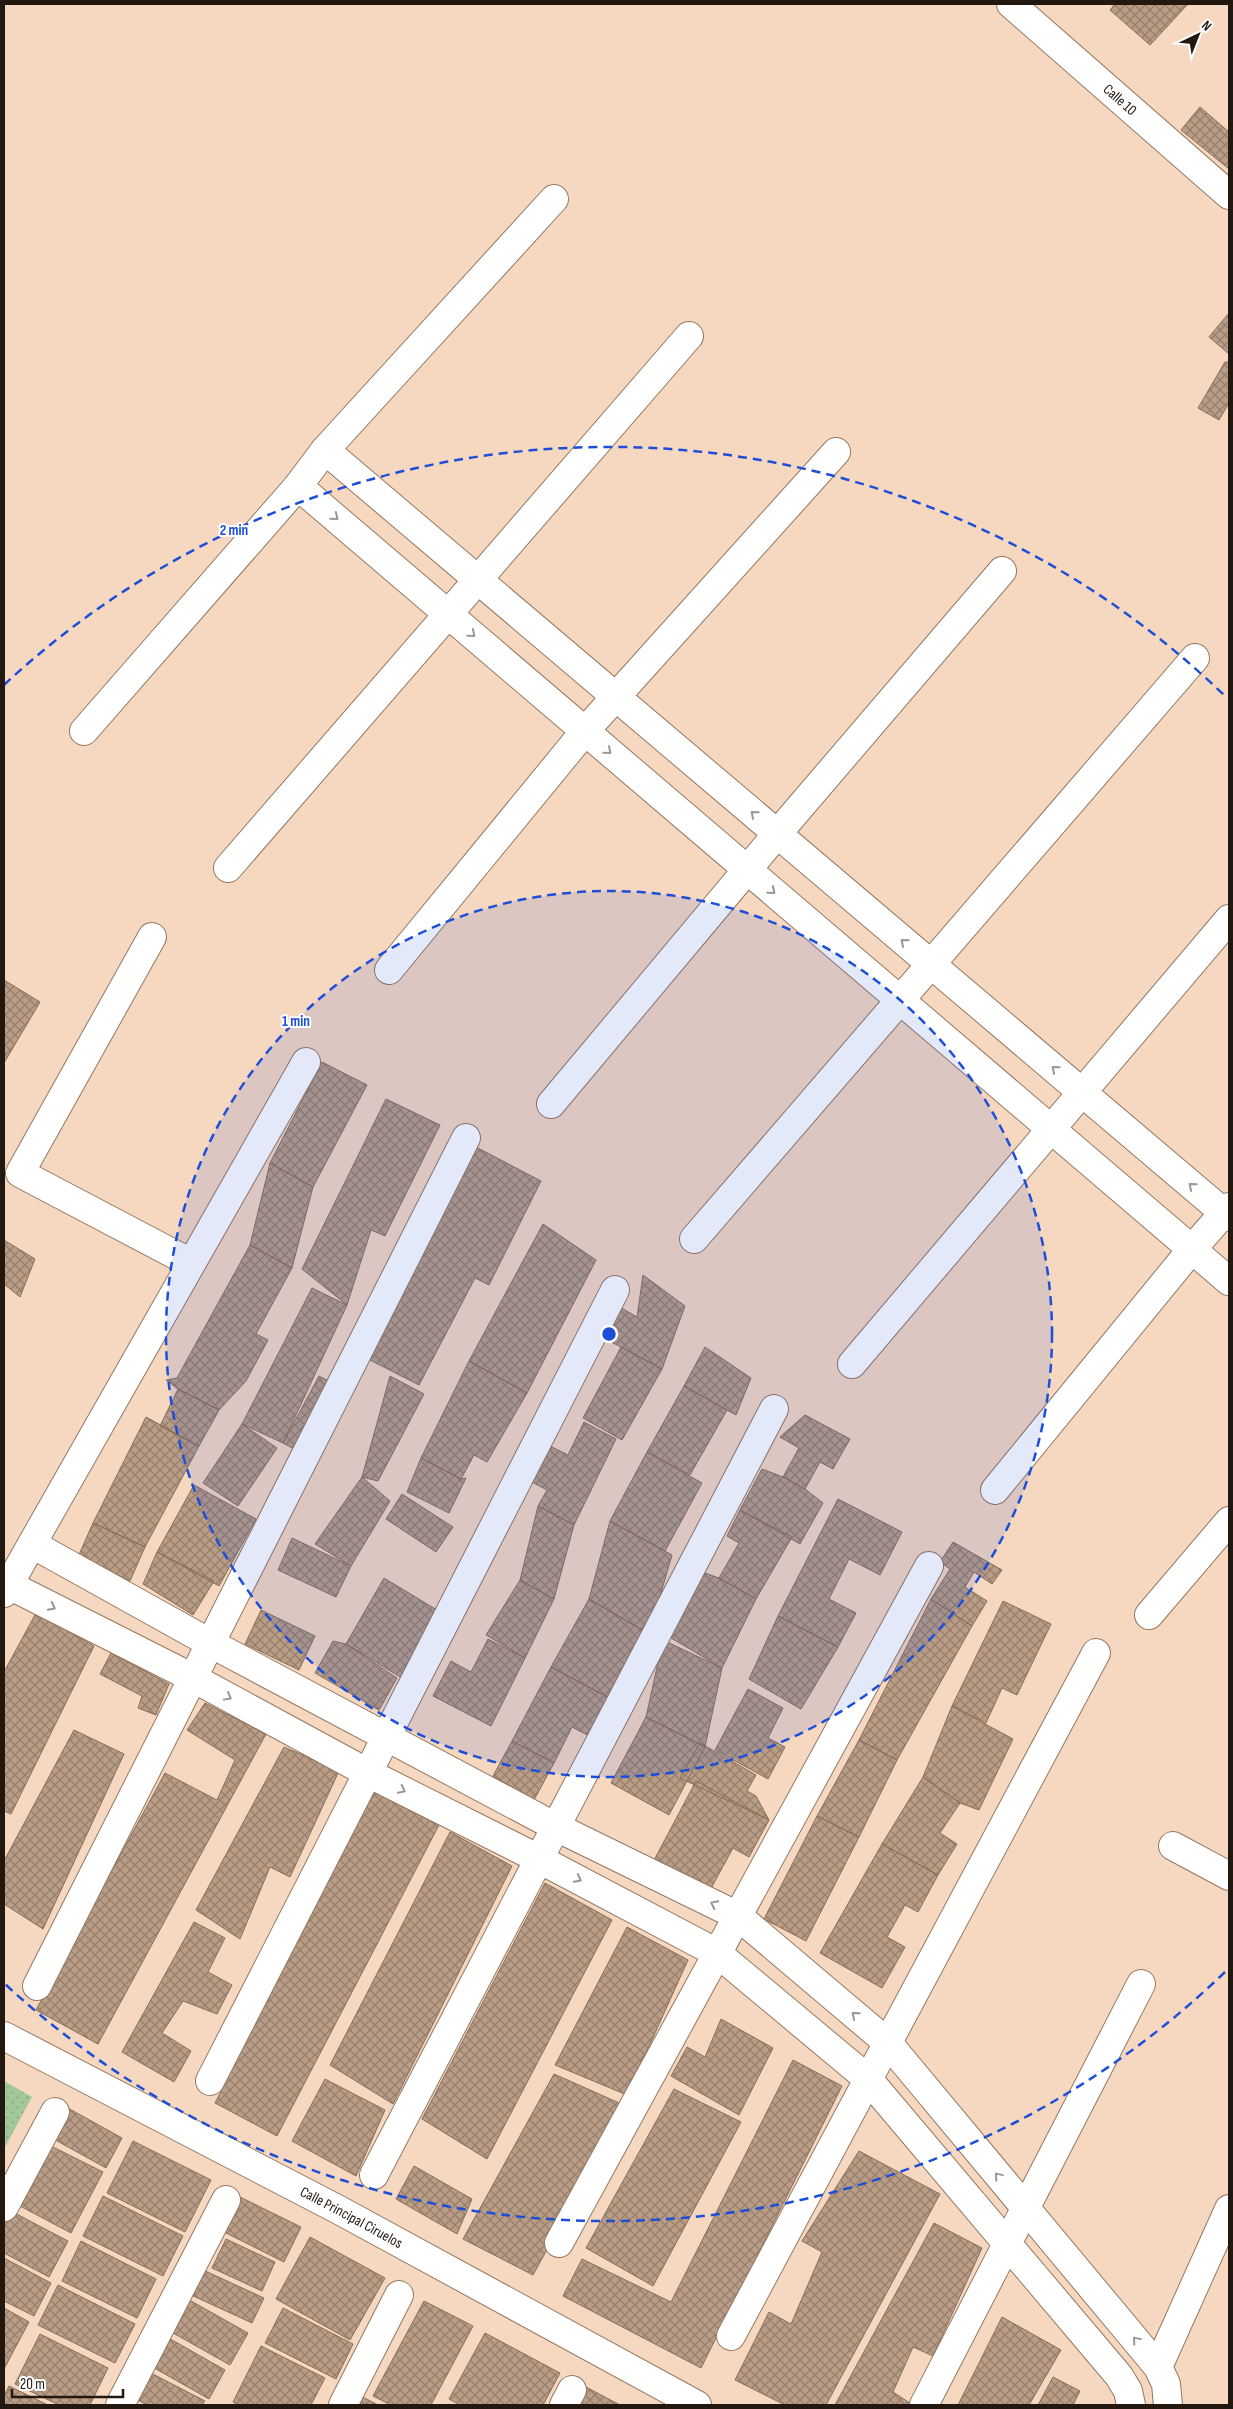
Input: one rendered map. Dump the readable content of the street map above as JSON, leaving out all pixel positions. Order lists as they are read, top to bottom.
{
  "streets": {
    "street": ["Calle 10", "Calle Principal Ciruelos"]
  },
  "scale_bar": "20 m",
  "north": "top right",
  "rings": ["2 min", "1 min"]
}
